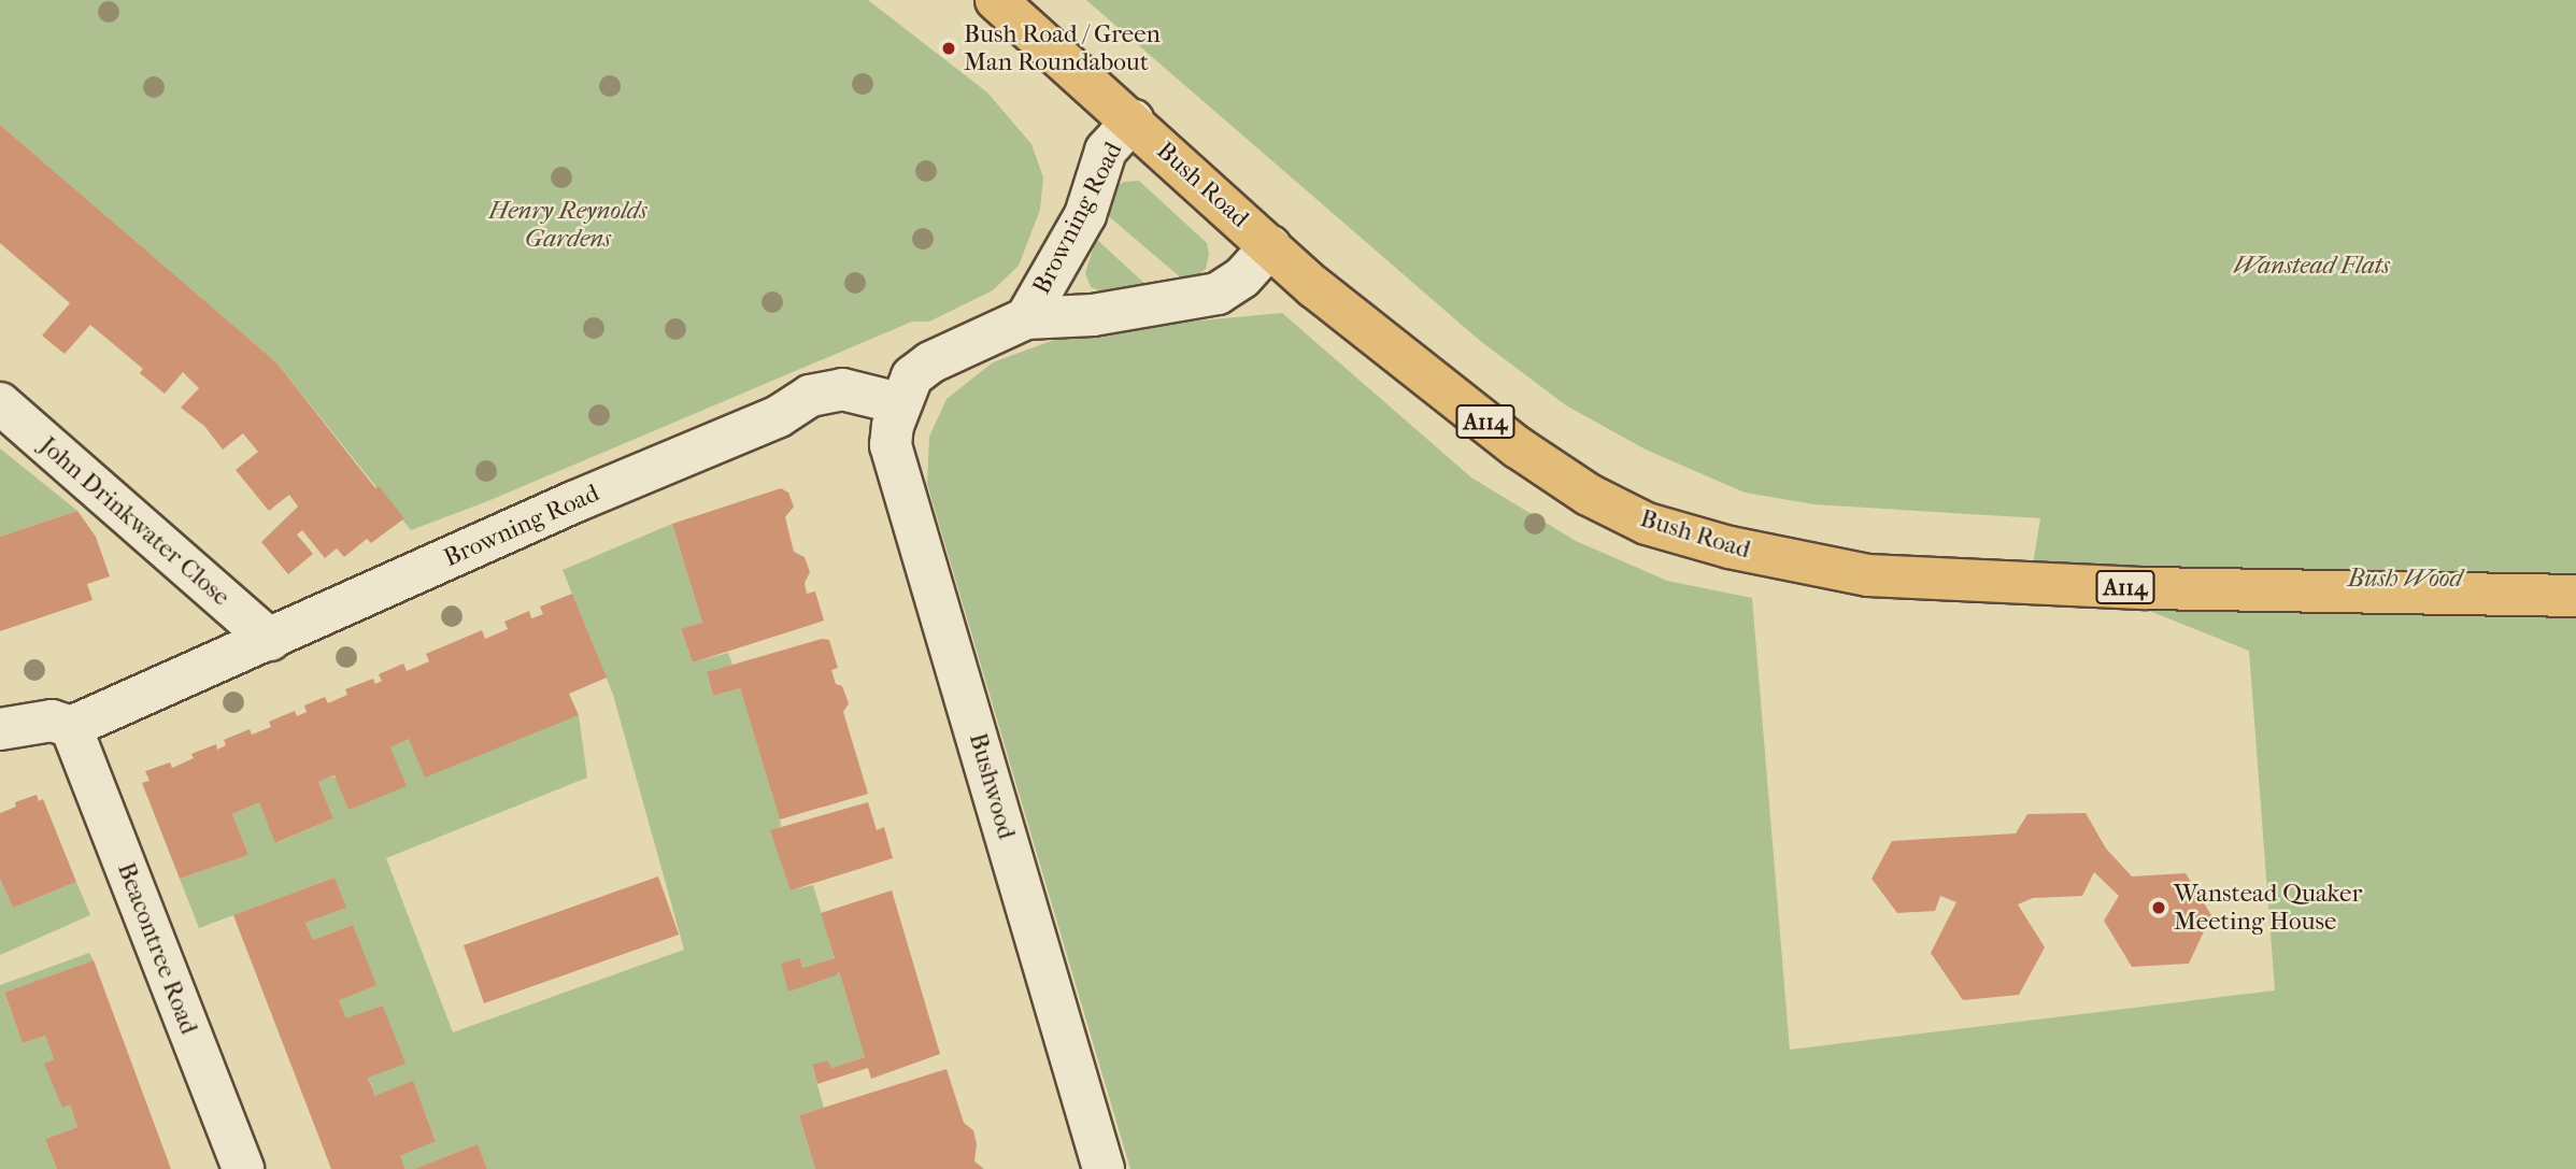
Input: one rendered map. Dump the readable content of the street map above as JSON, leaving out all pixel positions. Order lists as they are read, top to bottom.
{
  "streets": {
    "main road": ["Bush Road", "A114"],
    "street": [
      "Browning Road",
      "John Drinkwater Close",
      "Bushwood",
      "Beacontree Road"
    ]
  },
  "crossings": [
    ["Bush Road", "Browning Road"],
    ["Browning Road", "John Drinkwater Close"],
    ["Browning Road", "Bushwood"],
    ["Browning Road", "Beacontree Road"]
  ],
  "parks": ["Henry Reynolds Gardens", "Wanstead Flats", "Bush Wood"],
  "places": ["Bush Road / Green Man Roundabout", "Wanstead Quaker Meeting House"]
}
